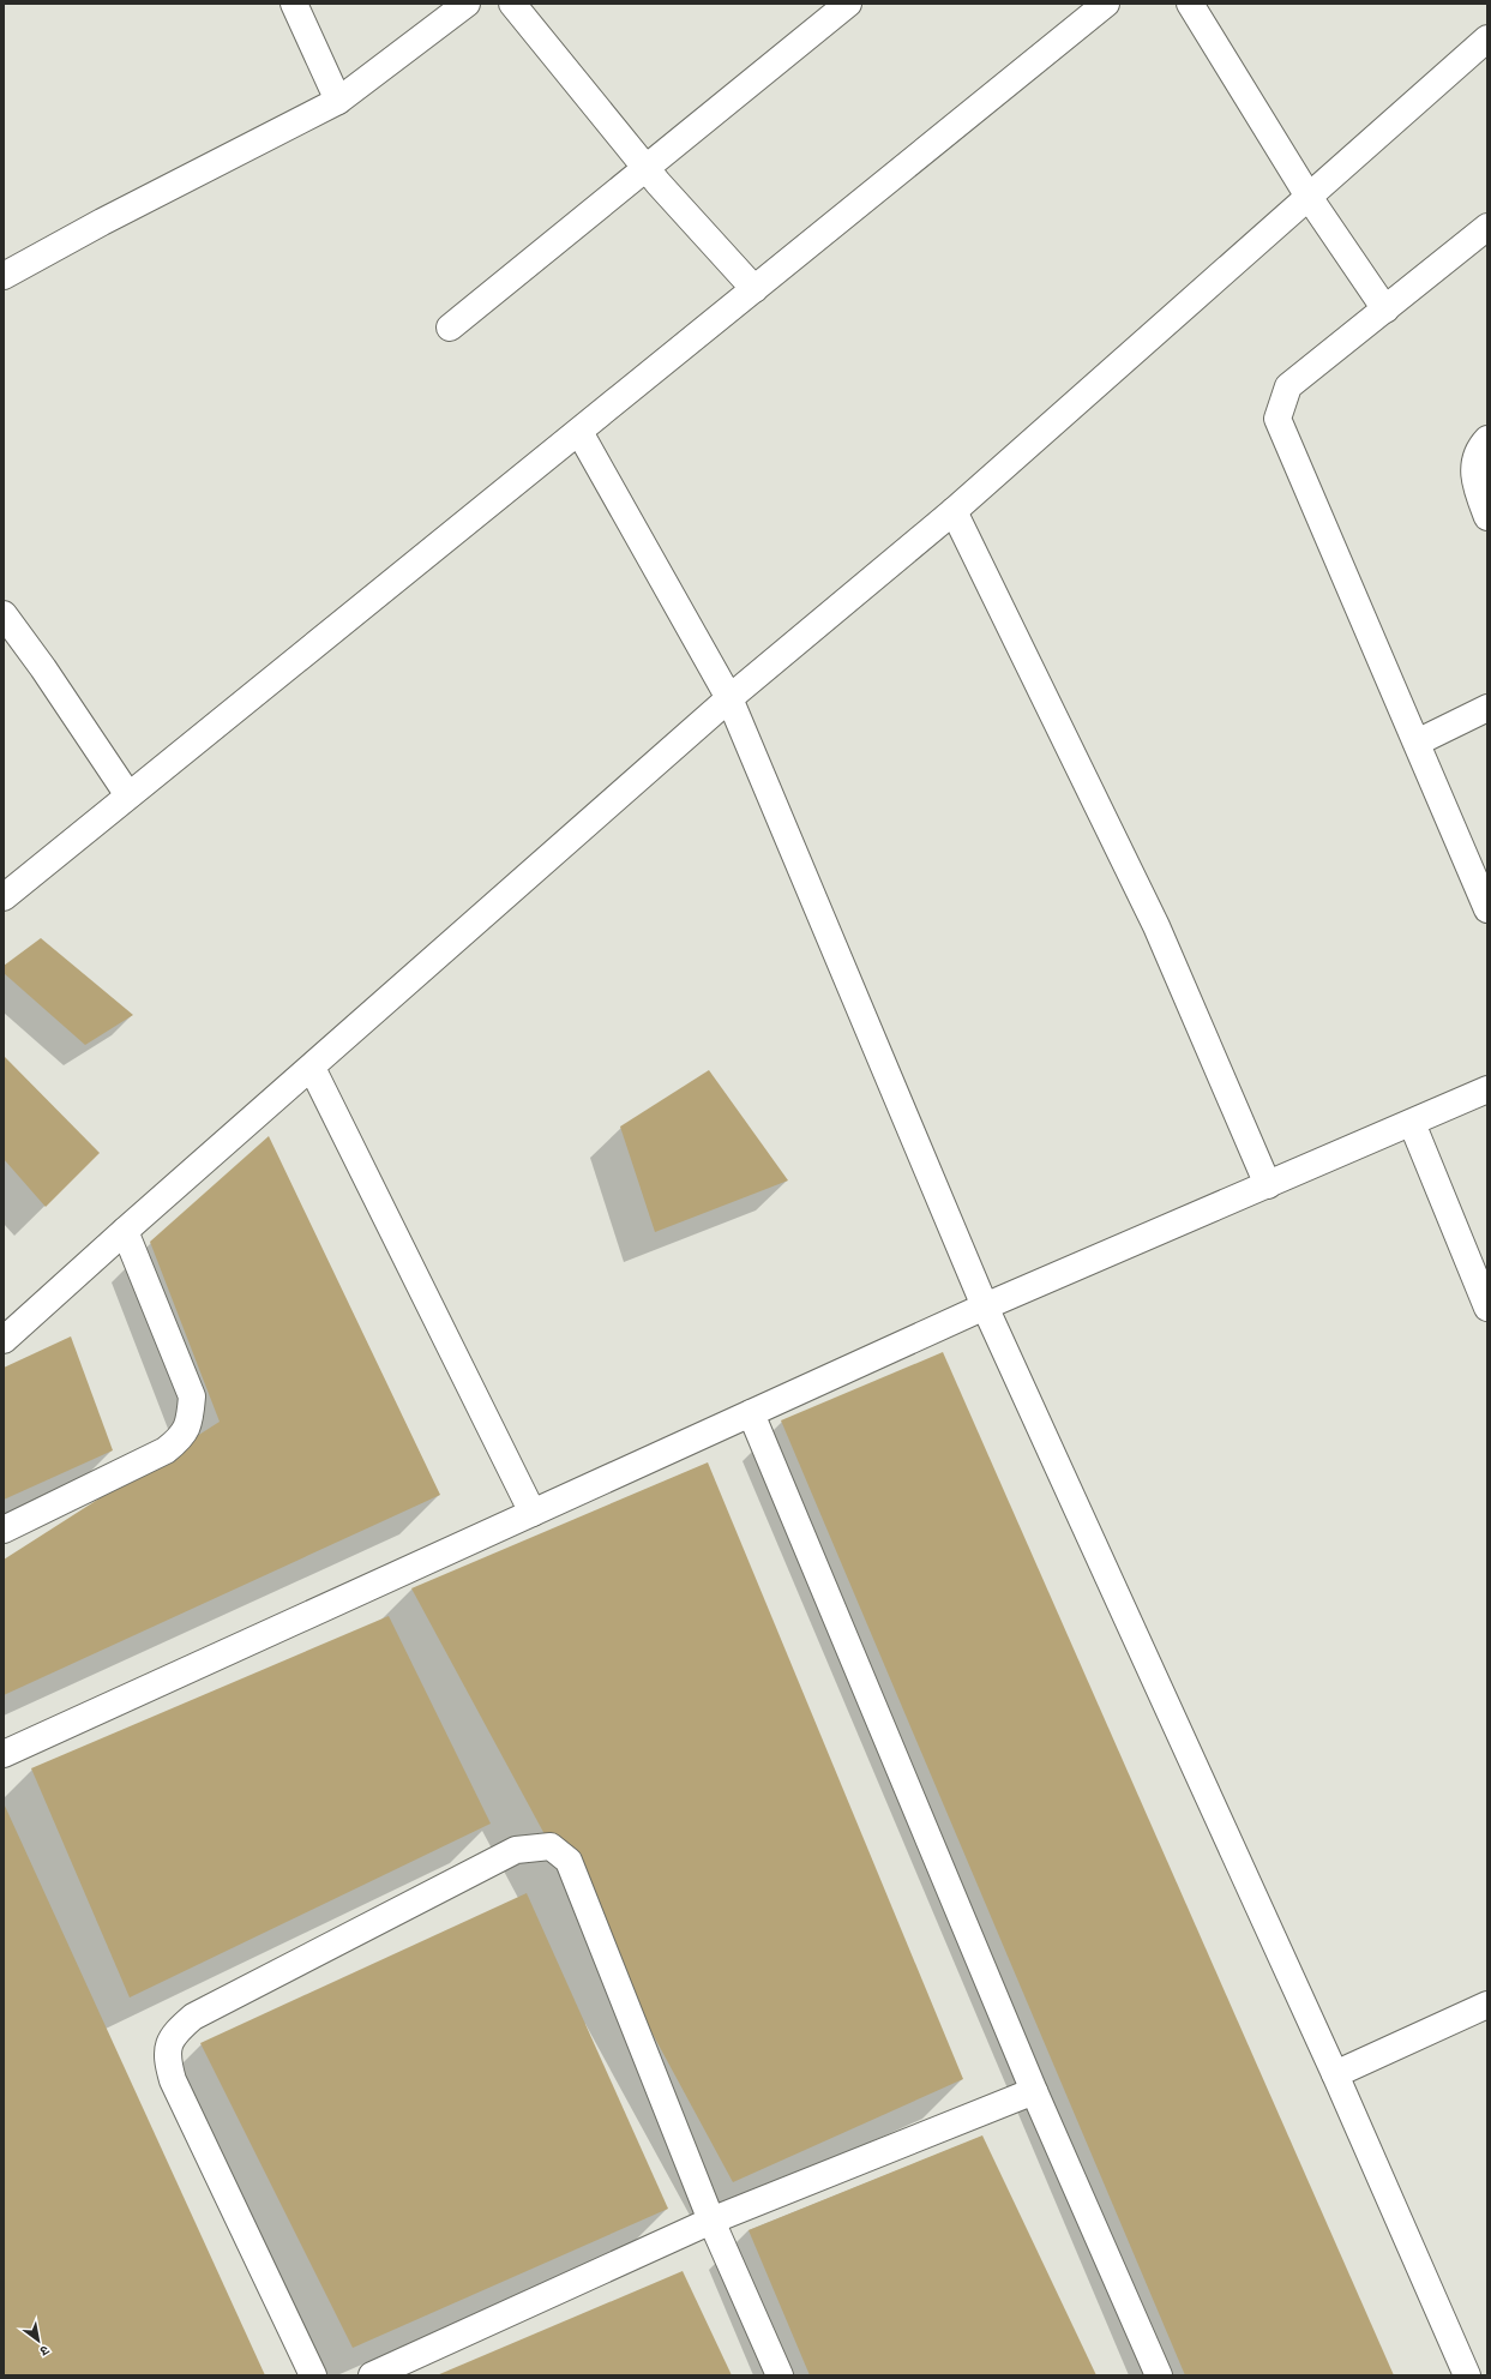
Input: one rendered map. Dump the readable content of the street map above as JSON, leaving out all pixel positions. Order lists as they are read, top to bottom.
{
  "north": "bottom right"
}
